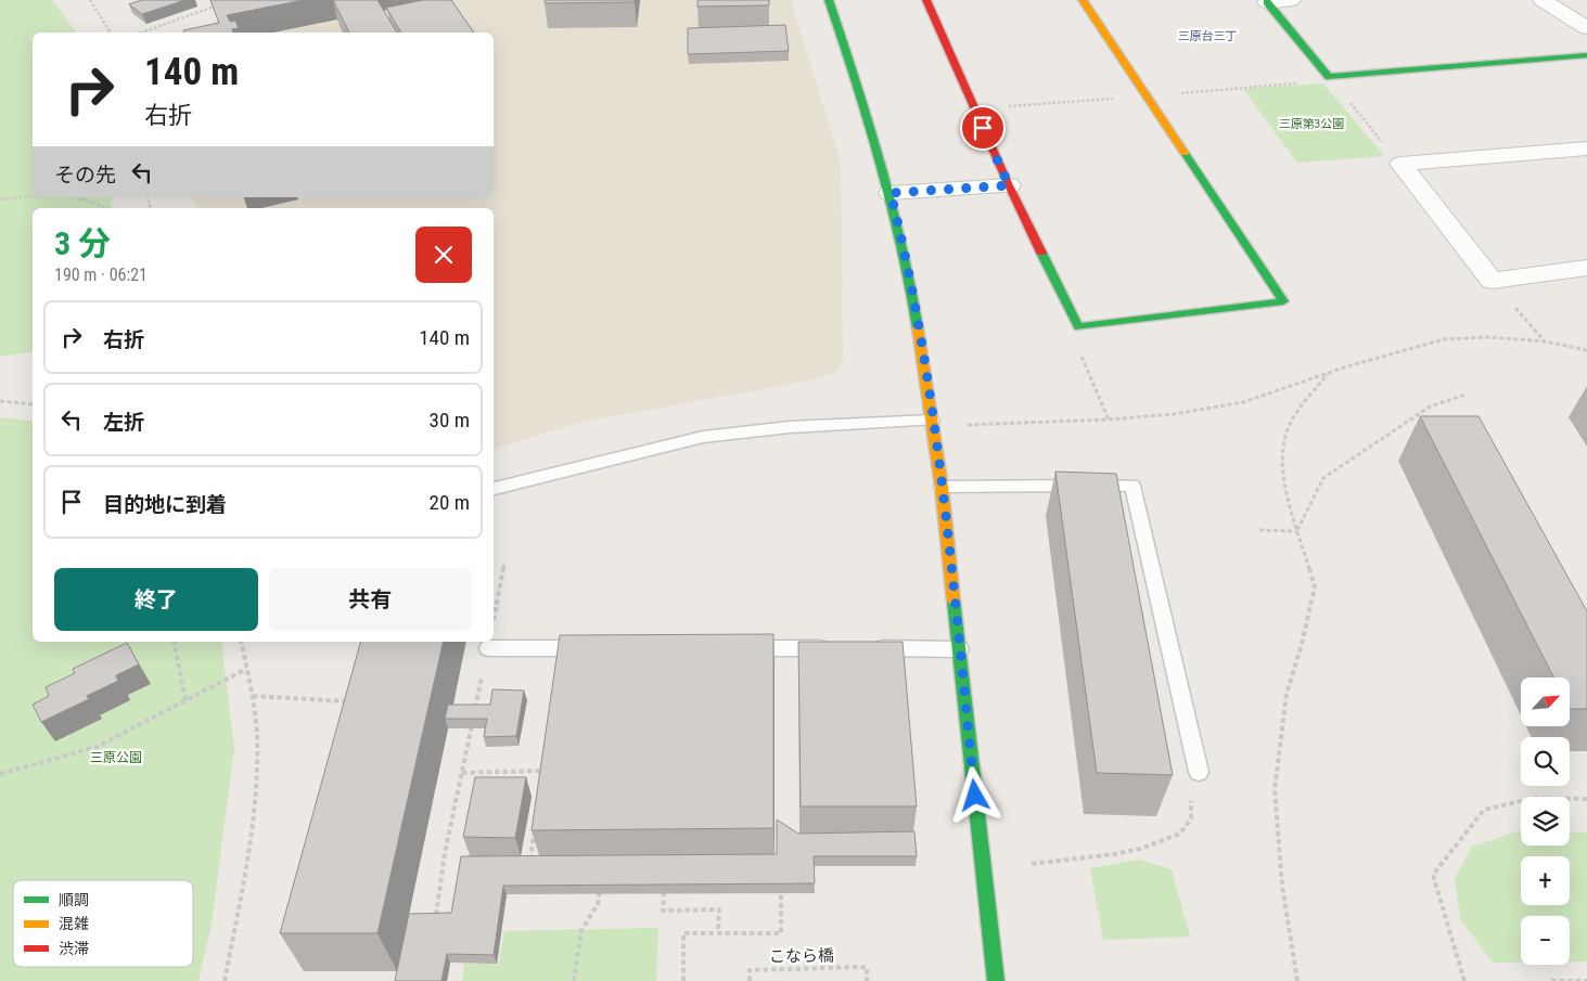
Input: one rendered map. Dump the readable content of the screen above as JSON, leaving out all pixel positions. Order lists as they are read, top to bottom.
{
  "streets": {
    "path": ["こなら橋"]
  },
  "districts": ["三原台三丁"],
  "parks": ["三原第3公園", "三原公園"],
  "legend": ["順調", "混雑", "渋滞"],
  "north": "top right",
  "page": {
    "turn": ["140 m", "右折"],
    "then": "その先",
    "heading": ["3 分", "190 m · 06:21"],
    "list": [
      {
        "name": "右折",
        "value": "140 m"
      },
      {
        "name": "左折",
        "value": "30 m"
      },
      {
        "name": "目的地に到着",
        "value": "20 m"
      }
    ],
    "buttons": ["終了", "共有"],
    "map_buttons": ["+", "−"]
  }
}
